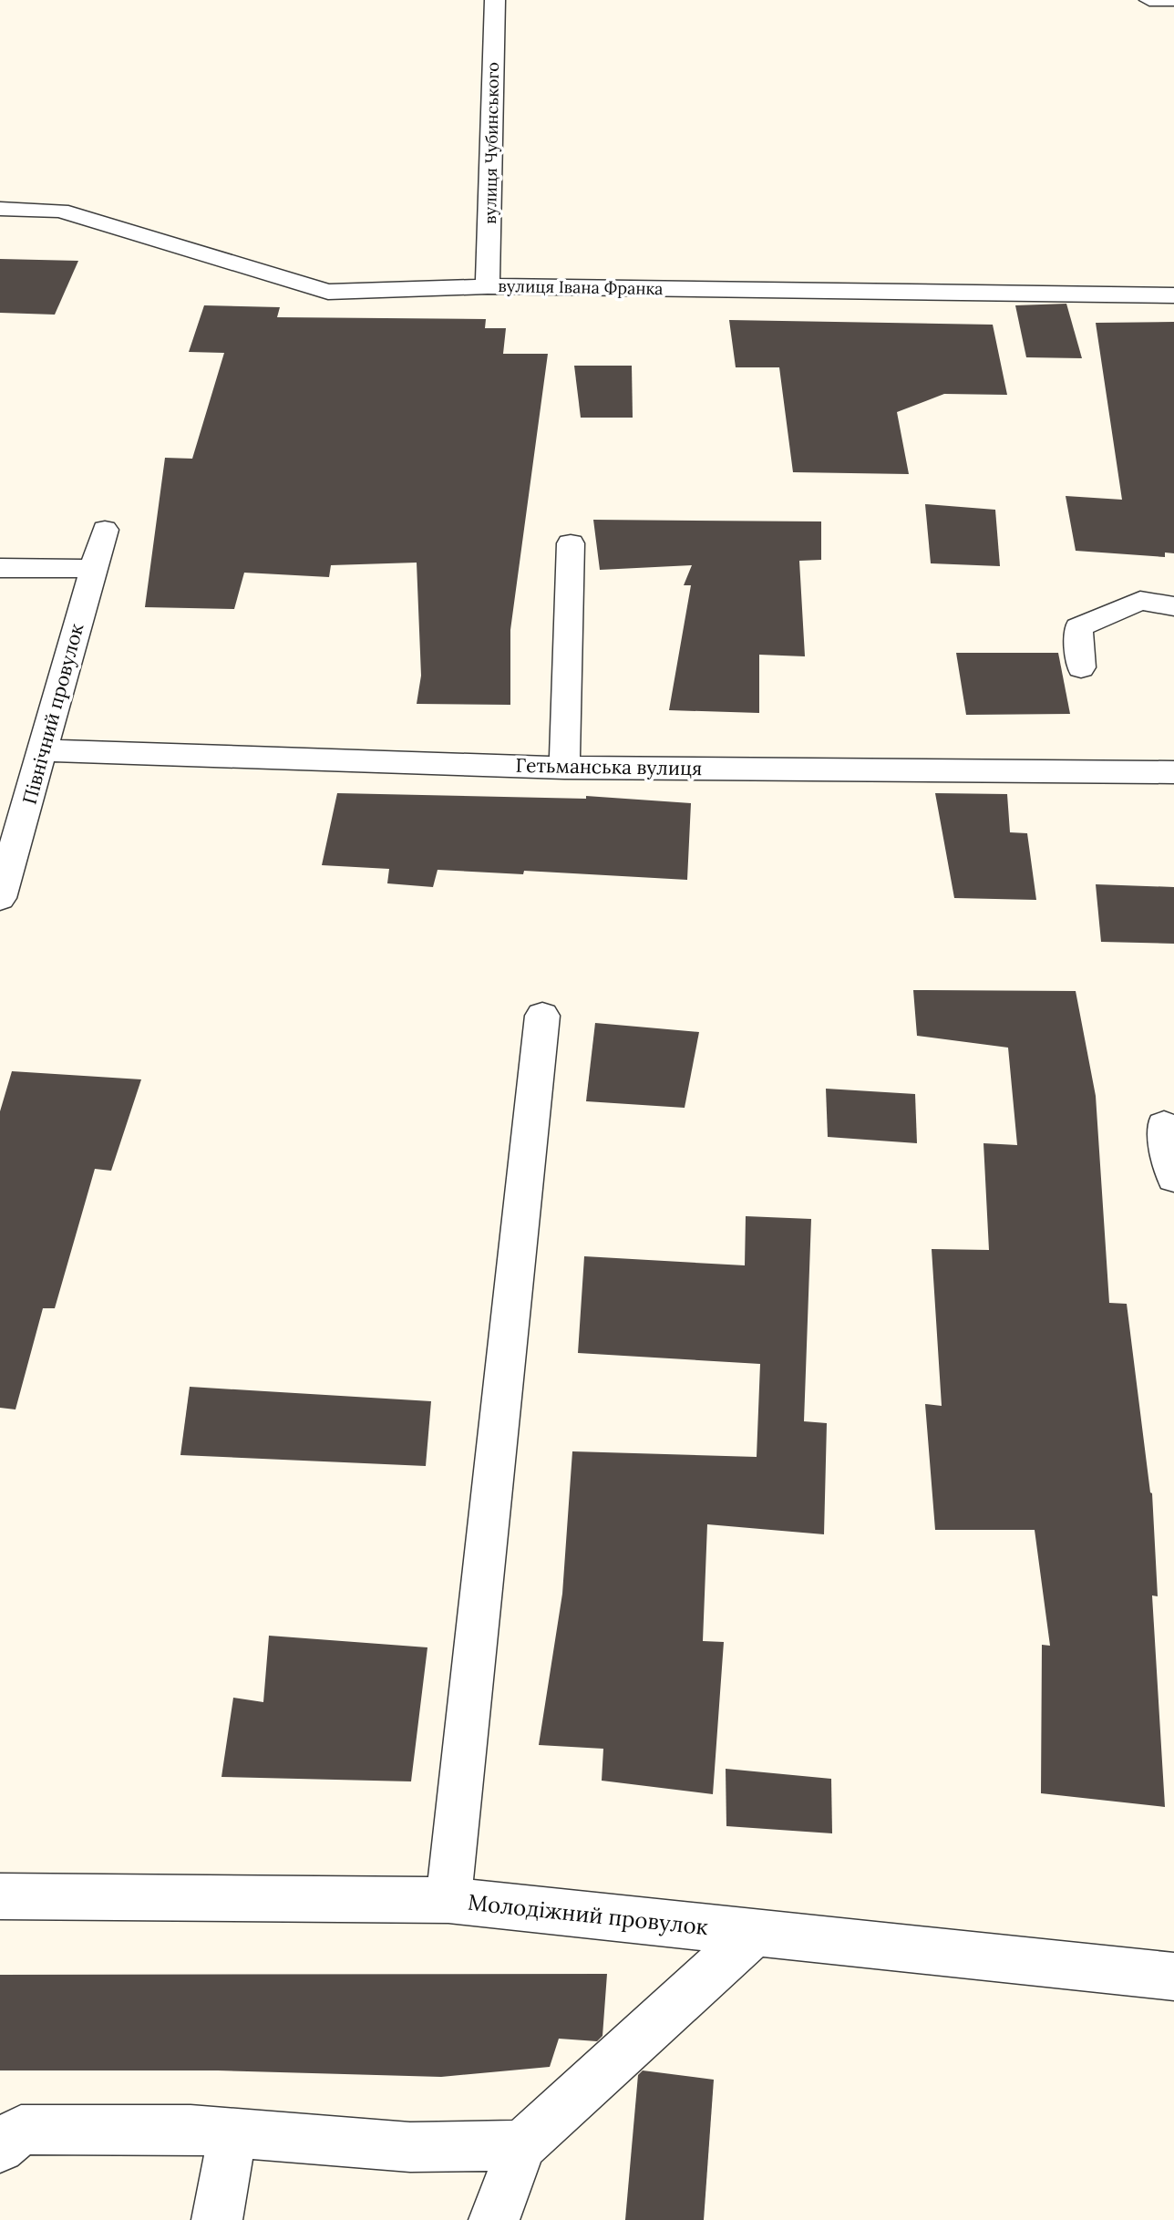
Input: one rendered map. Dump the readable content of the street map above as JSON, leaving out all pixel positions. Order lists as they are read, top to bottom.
{
  "streets": {
    "street": [
      "вулиця Чубинського",
      "вулиця Івана Франка",
      "Північний провулок",
      "Гетьманська вулиця",
      "Молодіжний провулок"
    ]
  },
  "crossings": [
    ["вулиця Чубинського", "вулиця Івана Франка"],
    ["Північний провулок", "Гетьманська вулиця"]
  ]
}
